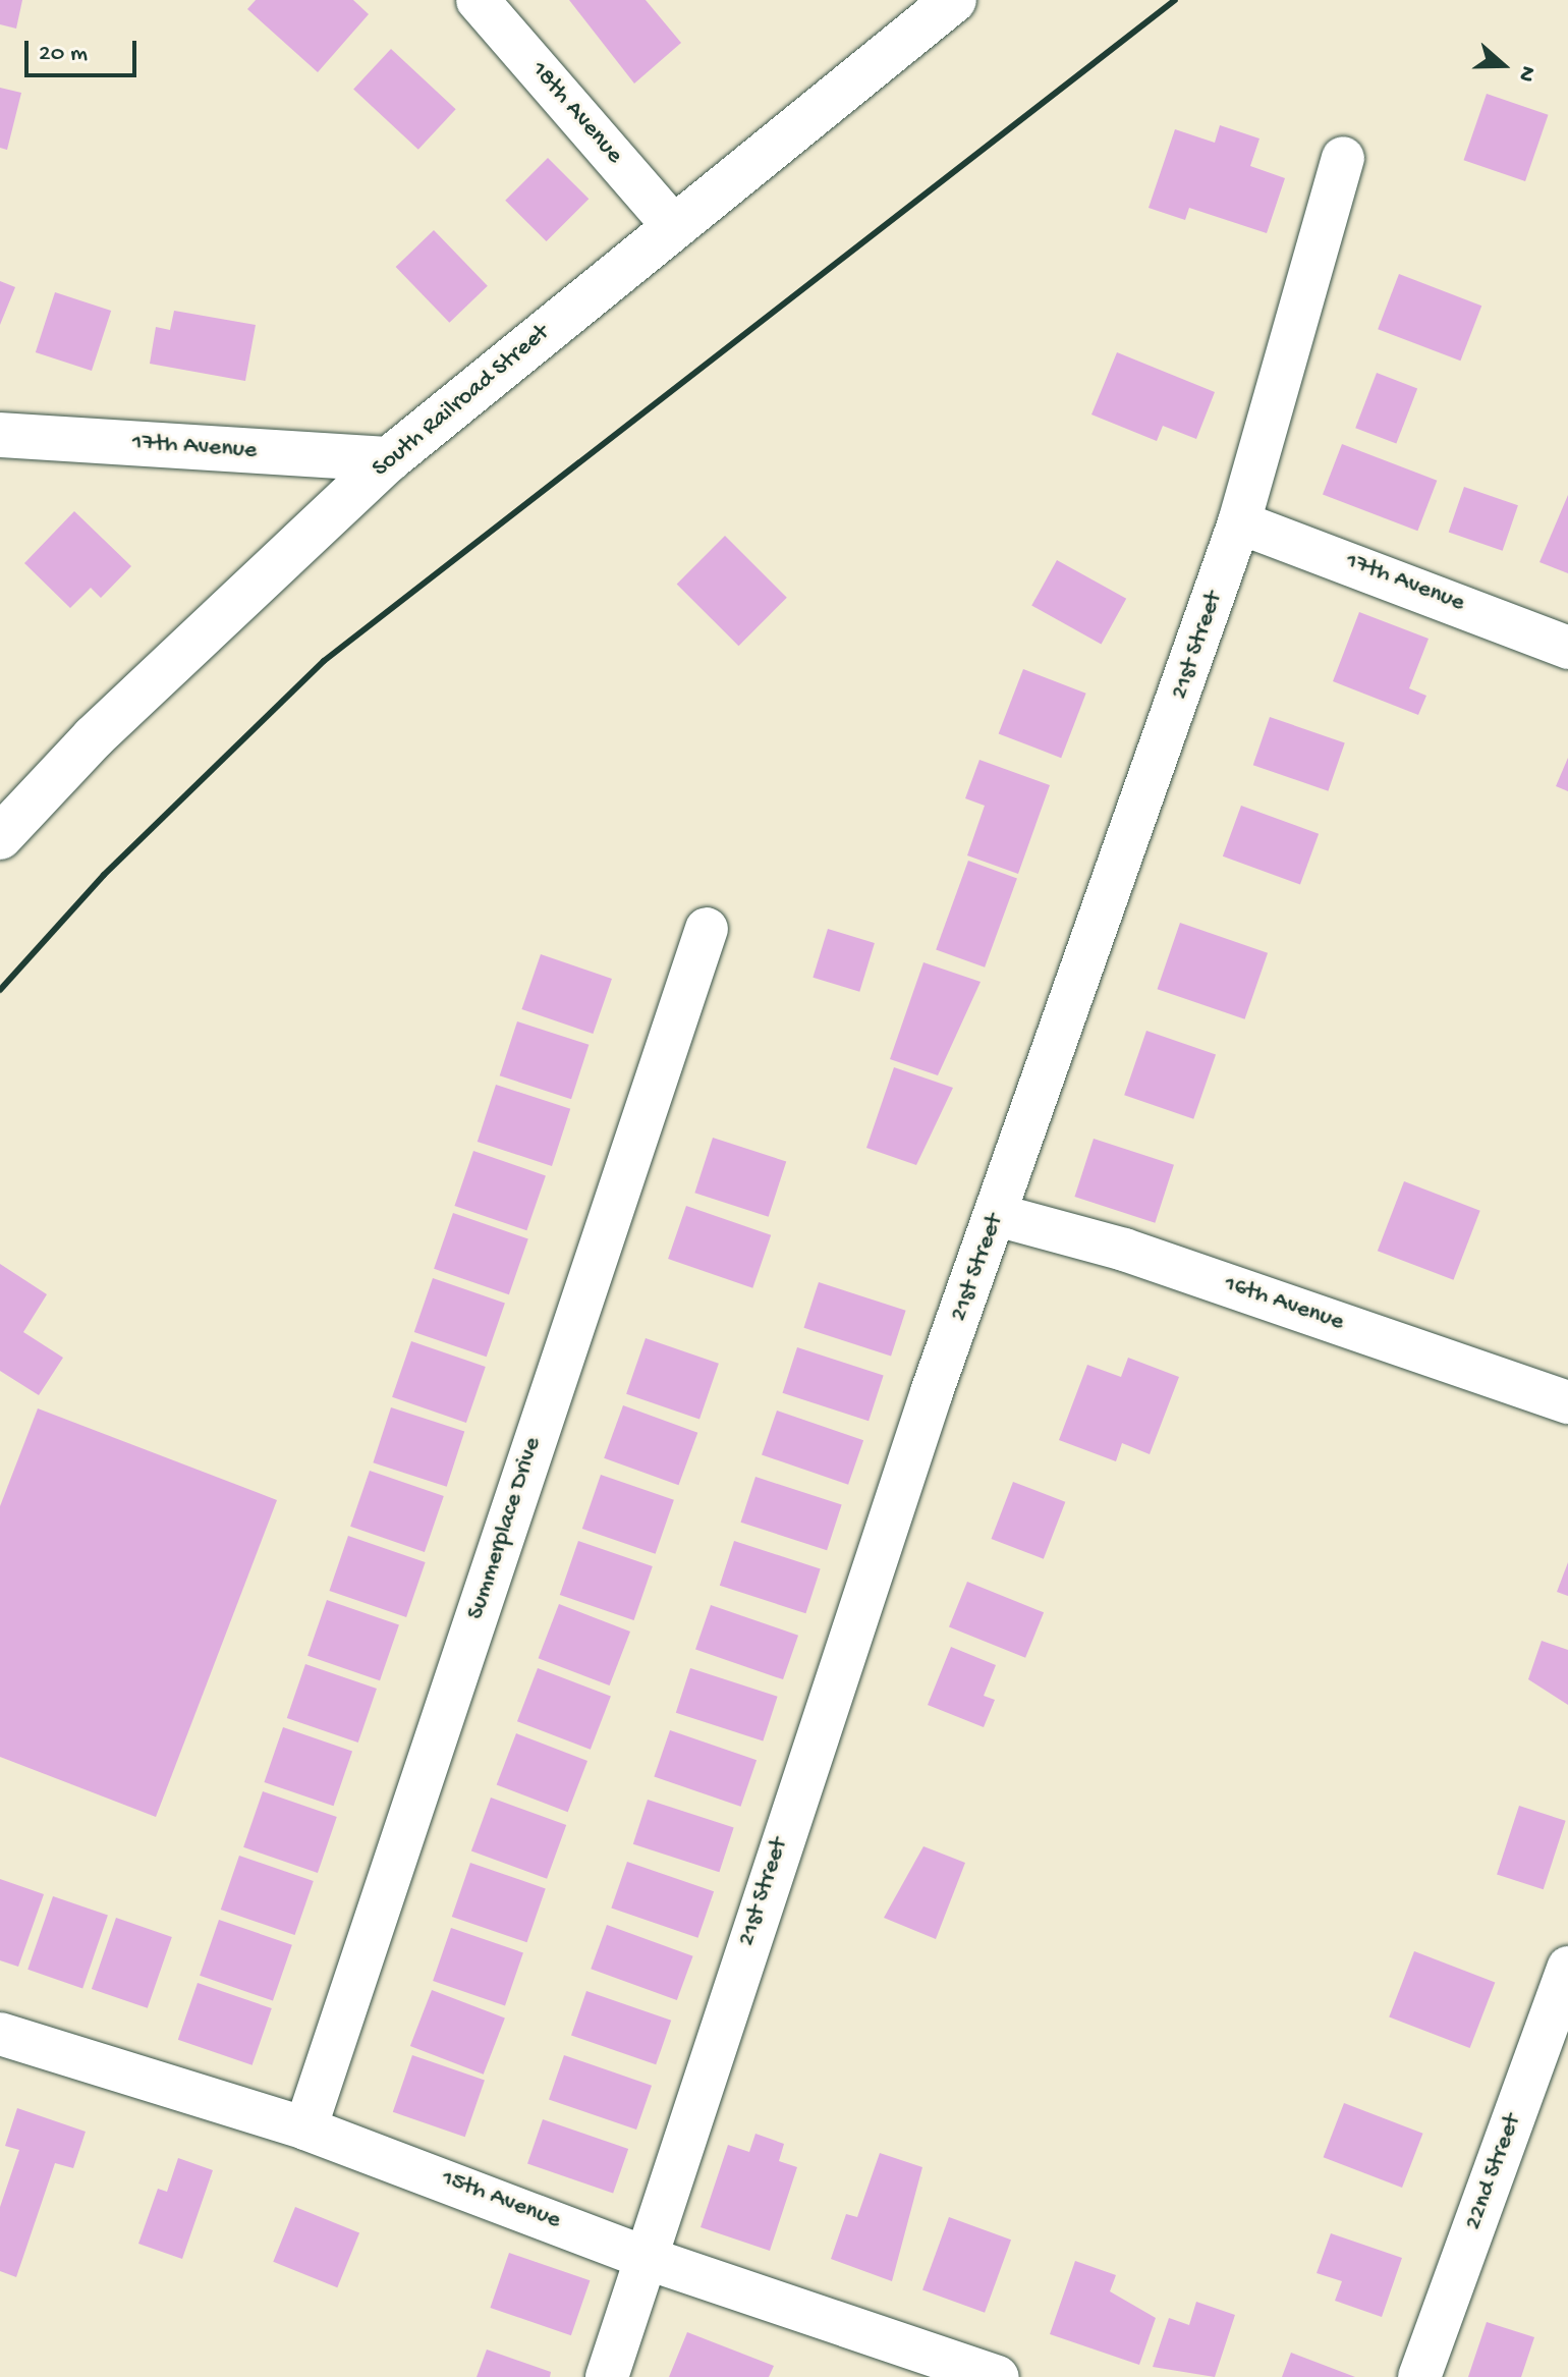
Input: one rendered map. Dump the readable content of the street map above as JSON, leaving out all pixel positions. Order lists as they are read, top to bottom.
{
  "streets": {
    "street": [
      "18th Avenue",
      "South Railroad Street",
      "17th Avenue",
      "21st Street",
      "16th Avenue",
      "Summerplace Drive",
      "22nd Street",
      "15th Avenue"
    ]
  },
  "crossings": [
    ["18th Avenue", "South Railroad Street"],
    ["South Railroad Street", "17th Avenue"],
    ["17th Avenue", "21st Street"],
    ["21st Street", "16th Avenue"],
    ["21st Street", "15th Avenue"],
    ["Summerplace Drive", "15th Avenue"]
  ],
  "scale_bar": "20 m",
  "north": "right"
}
